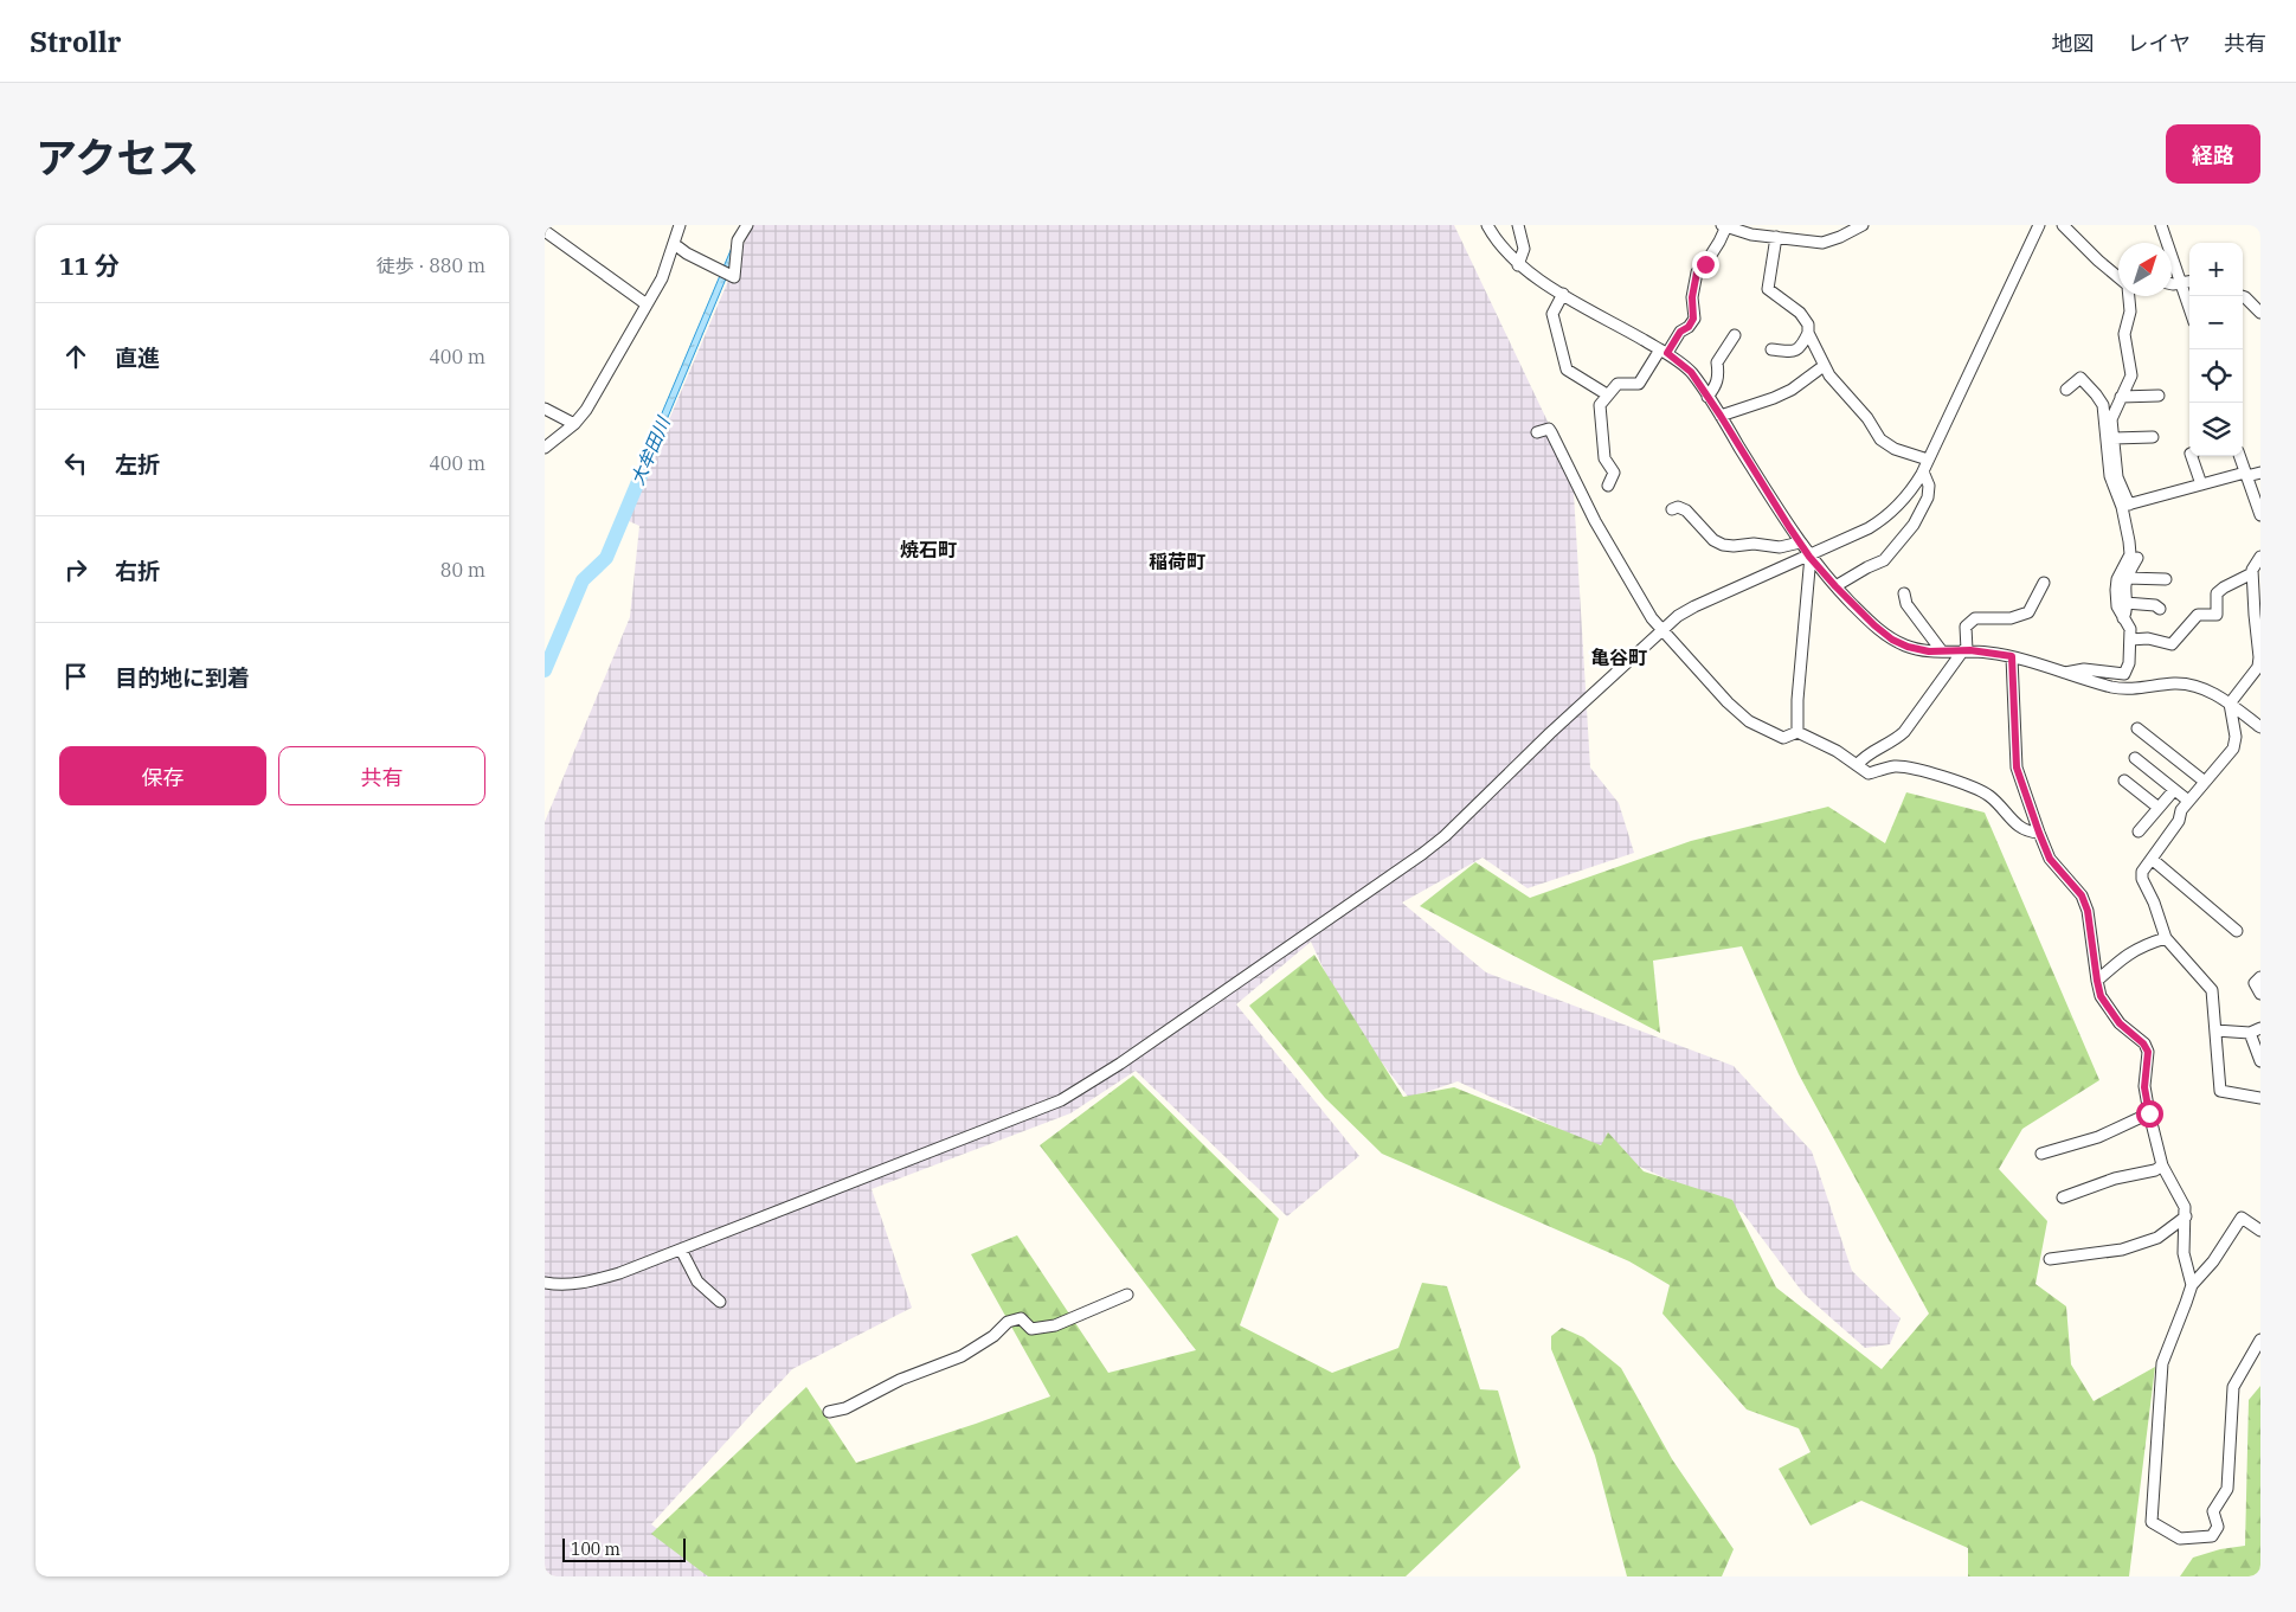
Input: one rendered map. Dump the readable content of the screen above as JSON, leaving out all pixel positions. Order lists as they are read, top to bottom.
{
  "districts": ["焼石町", "稲荷町", "亀谷町"],
  "water": ["大牟田川"],
  "scale_bar": "100 m",
  "north": "top right",
  "page": {
    "header": "Strollr",
    "nav": ["地図", "レイヤ", "共有"],
    "title": "アクセス",
    "buttons": [
      "経路",
      ["保存", "共有"]
    ],
    "heading": ["11 分", "徒歩 · 880 m"],
    "map_buttons": ["+", "−"],
    "list": [
      ["直進", "400 m"],
      ["左折", "400 m"],
      ["右折", "80 m"],
      "目的地に到着"
    ],
    "scale": "100 m"
  }
}
